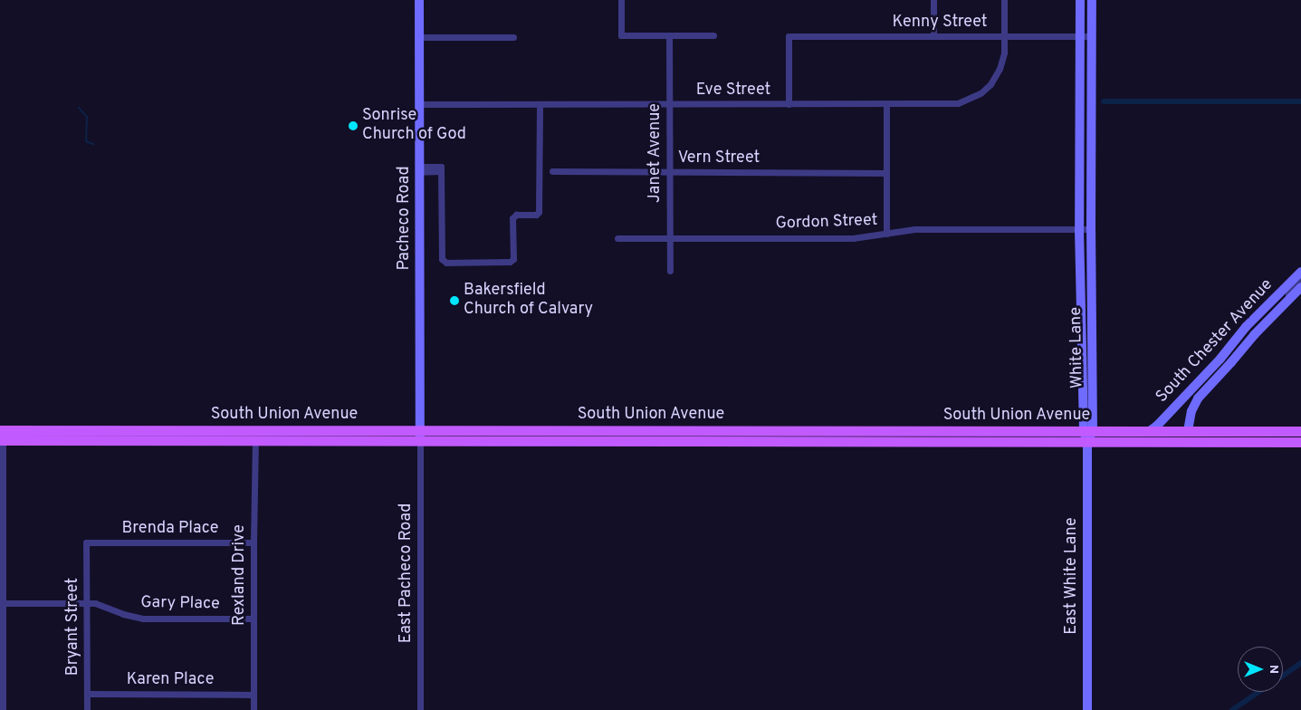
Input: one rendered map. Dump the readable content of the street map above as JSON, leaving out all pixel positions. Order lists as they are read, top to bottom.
{
  "streets": {
    "main road": [
      "Pacheco Road",
      "South Chester Avenue",
      "White Lane",
      "South Union Avenue",
      "East White Lane"
    ],
    "street": [
      "Kenny Street",
      "Eve Street",
      "Janet Avenue",
      "Vern Street",
      "Gordon Street",
      "Brenda Place",
      "East Pacheco Road",
      "Rexland Drive",
      "Gary Place",
      "Bryant Street",
      "Karen Place"
    ]
  },
  "crossings": [
    ["Kenny Street", "Eve Street"],
    ["Kenny Street", "White Lane"],
    ["Eve Street", "Janet Avenue"],
    ["Eve Street", "Pacheco Road"],
    ["Janet Avenue", "Vern Street"],
    ["Janet Avenue", "Gordon Street"],
    ["Pacheco Road", "South Union Avenue"],
    ["Pacheco Road", "East Pacheco Road"],
    ["Gordon Street", "White Lane"],
    ["South Chester Avenue", "South Union Avenue"],
    ["White Lane", "South Union Avenue"],
    ["South Union Avenue", "East Pacheco Road"],
    ["South Union Avenue", "Rexland Drive"],
    ["South Union Avenue", "East White Lane"],
    ["Brenda Place", "Rexland Drive"],
    ["Brenda Place", "Bryant Street"],
    ["Rexland Drive", "Gary Place"],
    ["Rexland Drive", "Karen Place"],
    ["Gary Place", "Bryant Street"],
    ["Bryant Street", "Karen Place"]
  ],
  "places": ["Sonrise Church of God", "Bakersfield Church of Calvary"],
  "north": "right"
}
